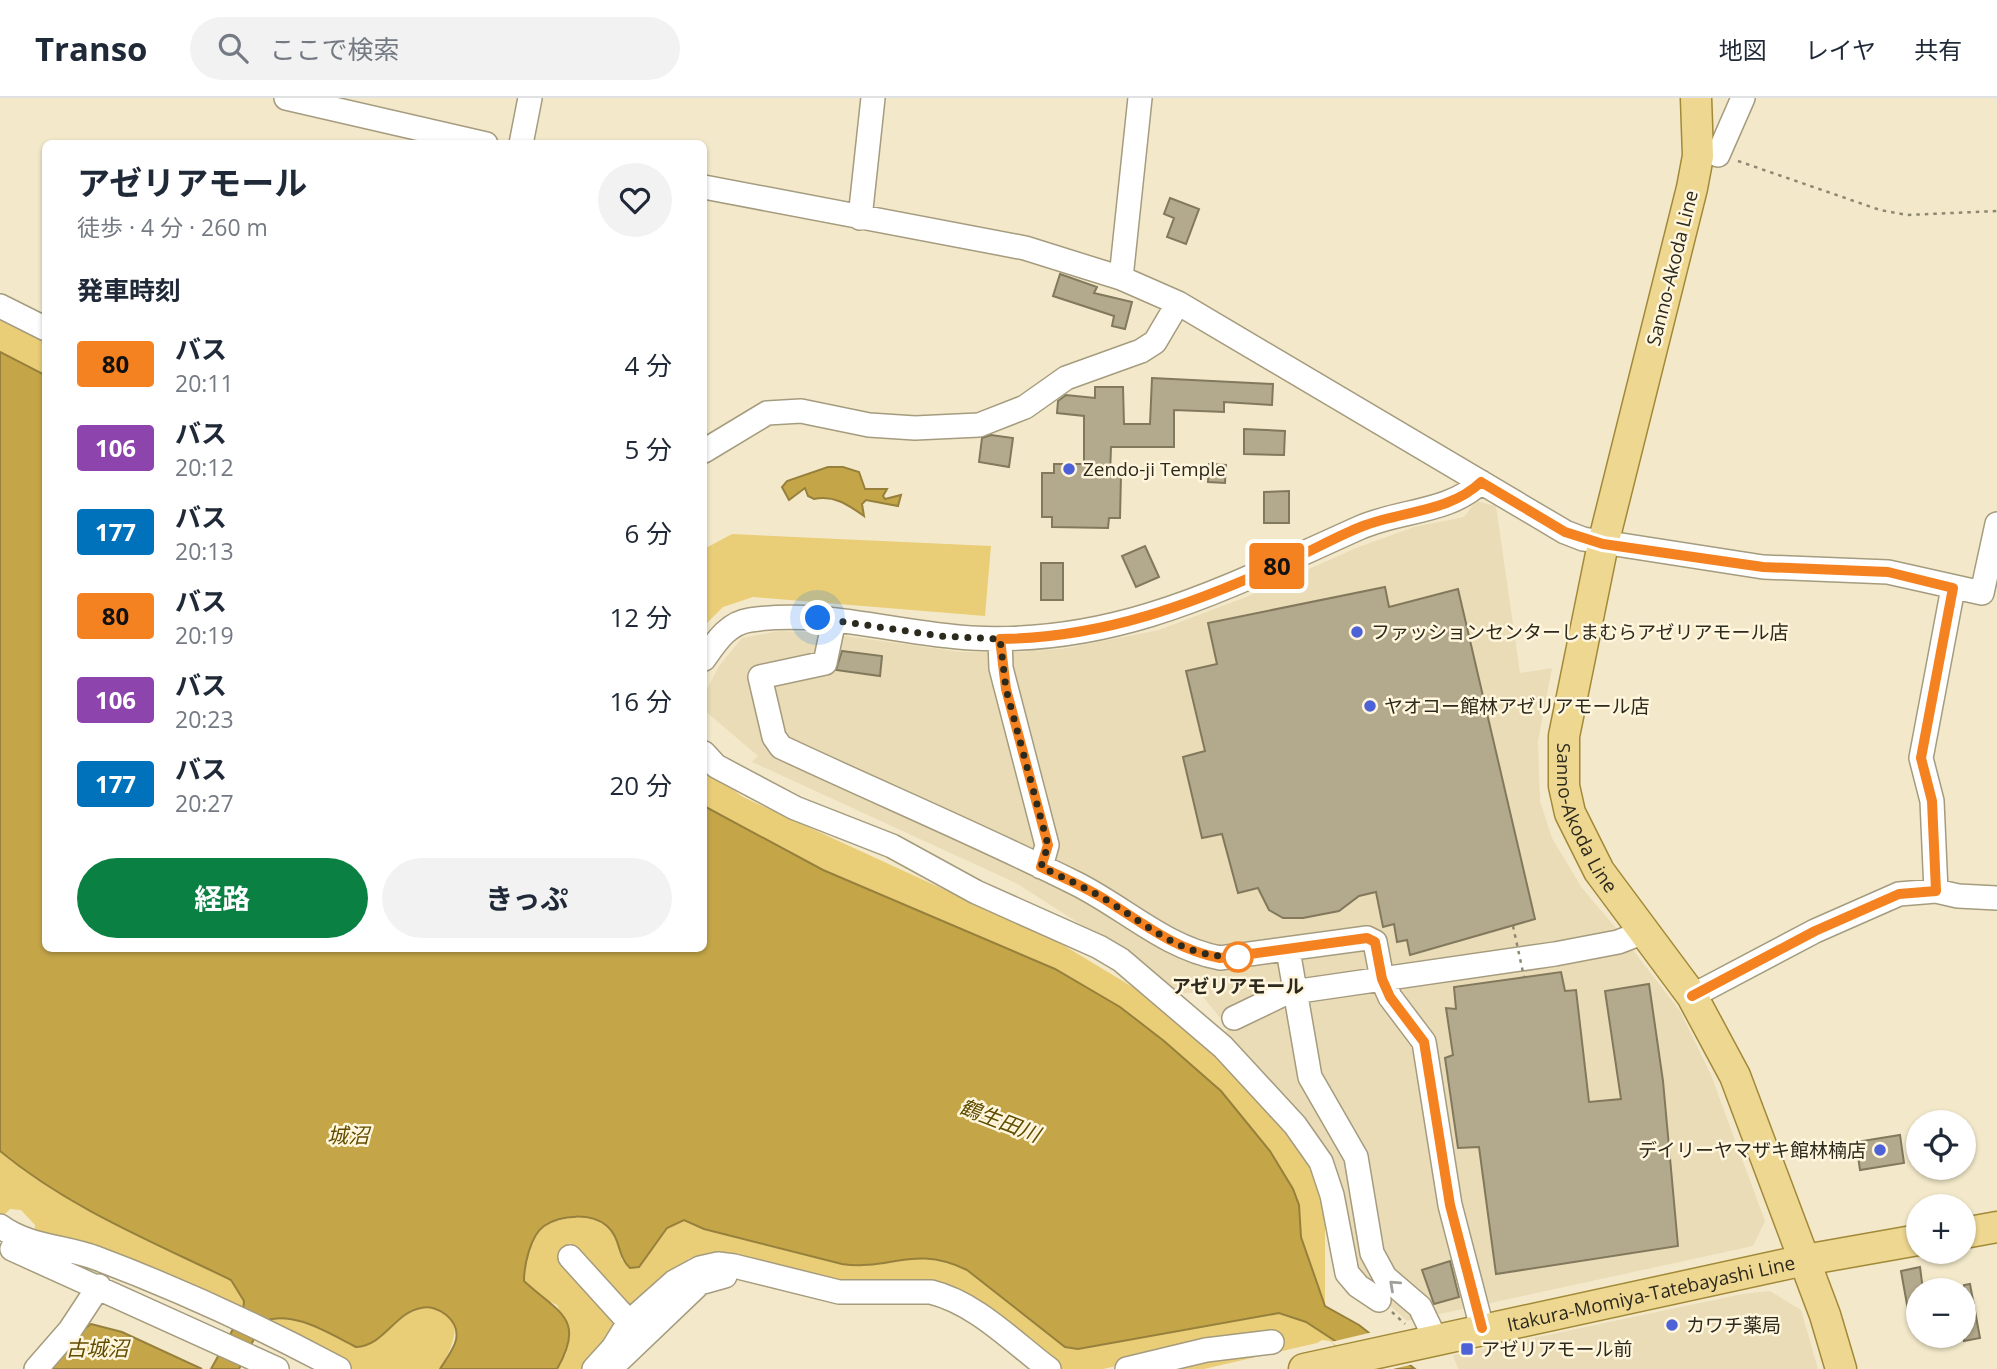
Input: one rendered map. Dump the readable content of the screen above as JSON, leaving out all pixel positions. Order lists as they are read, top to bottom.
{
  "streets": {
    "main road": ["Sanno-Akoda Line", "Itakura-Momiya-Tatebayashi Line"]
  },
  "crossings": [
    ["Sanno-Akoda Line", "Itakura-Momiya-Tatebayashi Line"]
  ],
  "water": ["鶴生田川", "城沼", "古城沼"],
  "places": {
    "other": [
      "Zendo-ji Temple",
      "ファッションセンターしまむらアゼリアモール店",
      "ヤオコー館林アゼリアモール店",
      "アゼリアモール",
      "デイリーヤマザキ館林楠店",
      "カワチ薬局"
    ],
    "transit": ["アゼリアモール前"]
  },
  "lines": ["bus line 80"],
  "page": {
    "header": "Transo",
    "search": "ここで検索",
    "nav": ["地図", "レイヤ", "共有"],
    "on_map": "80",
    "heading": [
      ["アゼリアモール", "徒歩 · 4 分 · 260 m"],
      "発車時刻"
    ],
    "list": [
      {
        "mark": "80",
        "name": "バス",
        "note": "20:11",
        "value": "4 分"
      },
      {
        "mark": "106",
        "name": "バス",
        "note": "20:12",
        "value": "5 分"
      },
      {
        "mark": "177",
        "name": "バス",
        "note": "20:13",
        "value": "6 分"
      },
      {
        "mark": "80",
        "name": "バス",
        "note": "20:19",
        "value": "12 分"
      },
      {
        "mark": "106",
        "name": "バス",
        "note": "20:23",
        "value": "16 分"
      },
      {
        "mark": "177",
        "name": "バス",
        "note": "20:27",
        "value": "20 分"
      }
    ],
    "buttons": ["経路", "きっぷ"],
    "map_buttons": ["+", "−"]
  }
}
